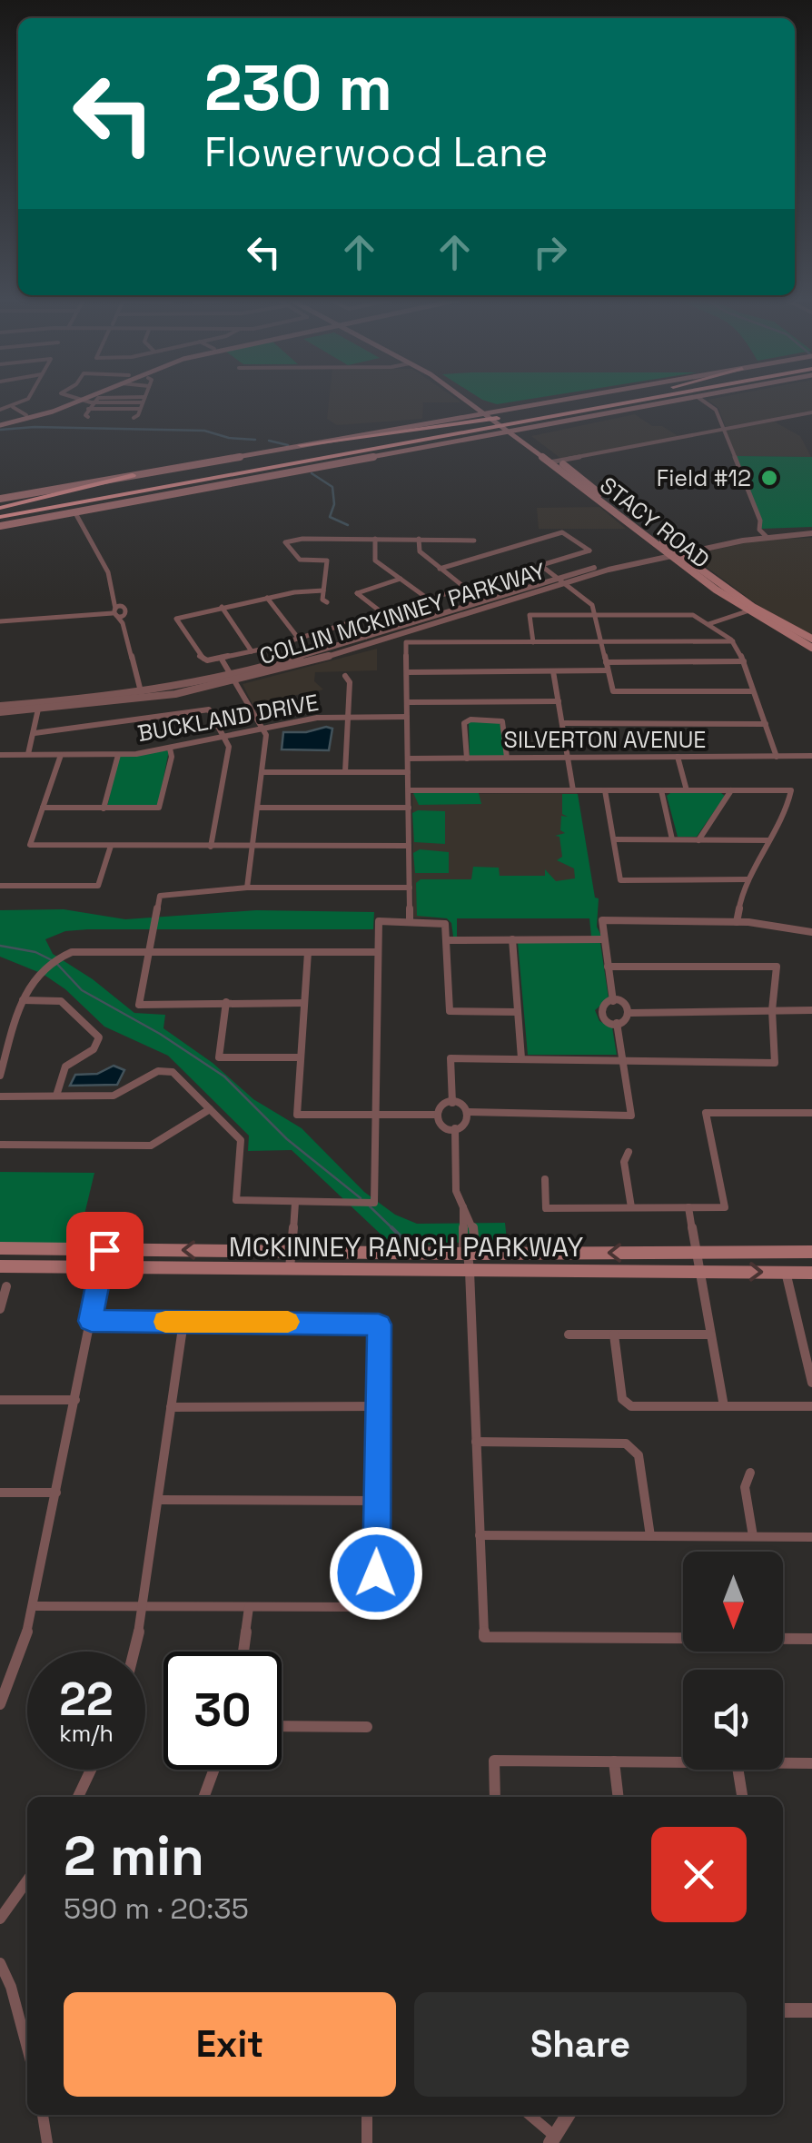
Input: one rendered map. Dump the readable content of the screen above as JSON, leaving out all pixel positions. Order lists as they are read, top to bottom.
{
  "streets": {
    "main road": ["STACY ROAD", "MCKINNEY RANCH PARKWAY"],
    "street": ["COLLIN MCKINNEY PARKWAY", "BUCKLAND DRIVE", "SILVERTON AVENUE"]
  },
  "crossings": [
    ["STACY ROAD", "COLLIN MCKINNEY PARKWAY"]
  ],
  "places": ["Field #12"],
  "north": "bottom",
  "page": {
    "turn": ["230 m", "Flowerwood Lane"],
    "speed": "22 km/h",
    "limit": "30",
    "heading": ["2 min", "590 m · 20:35"],
    "buttons": ["Exit", "Share"]
  }
}
